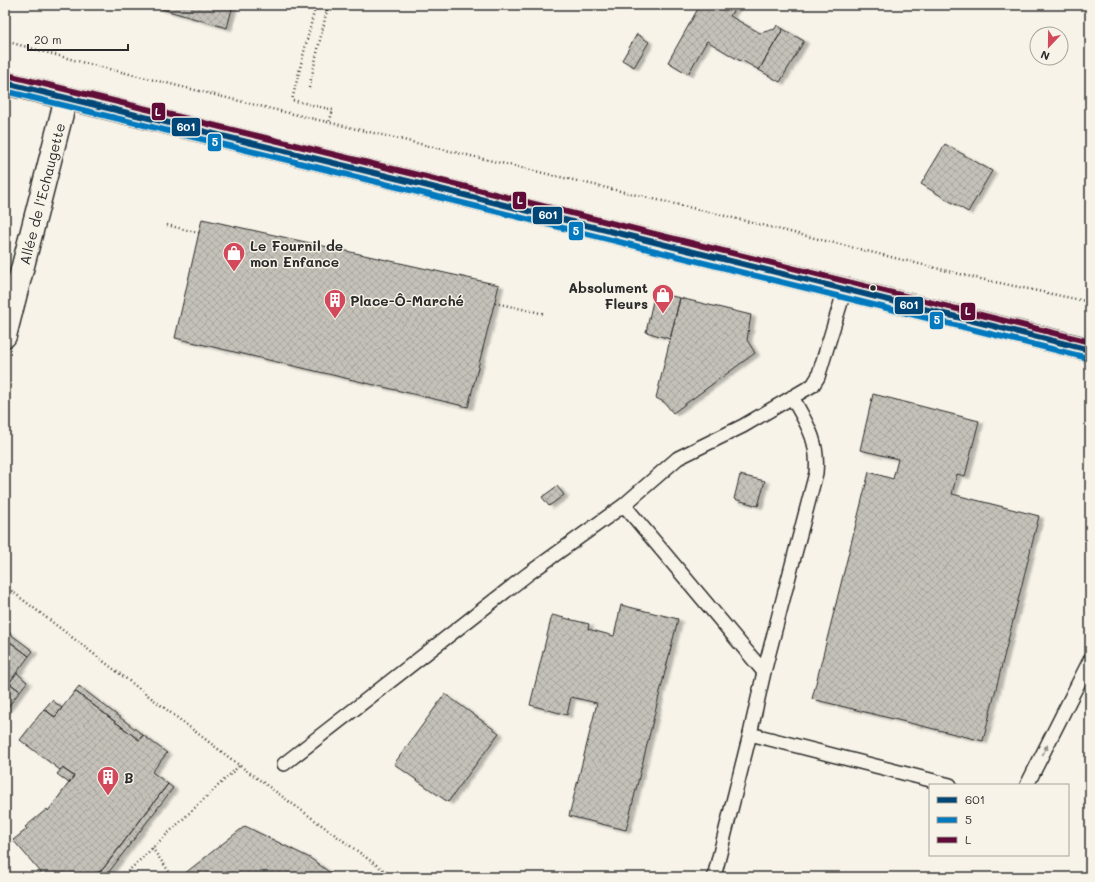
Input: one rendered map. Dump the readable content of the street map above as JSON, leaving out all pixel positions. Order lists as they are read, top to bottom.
{
  "streets": {
    "street": ["Allée de l'Echaugette"]
  },
  "places": {
    "shop": ["Le Fournil de mon Enfance", "Absolument Fleurs"],
    "building": ["Place-Ô-Marché", "B"]
  },
  "lines": ["transit line L", "transit line 601", "transit line 5"],
  "legend": ["601", "5", "L"],
  "scale_bar": "20 m",
  "north": "bottom"
}
